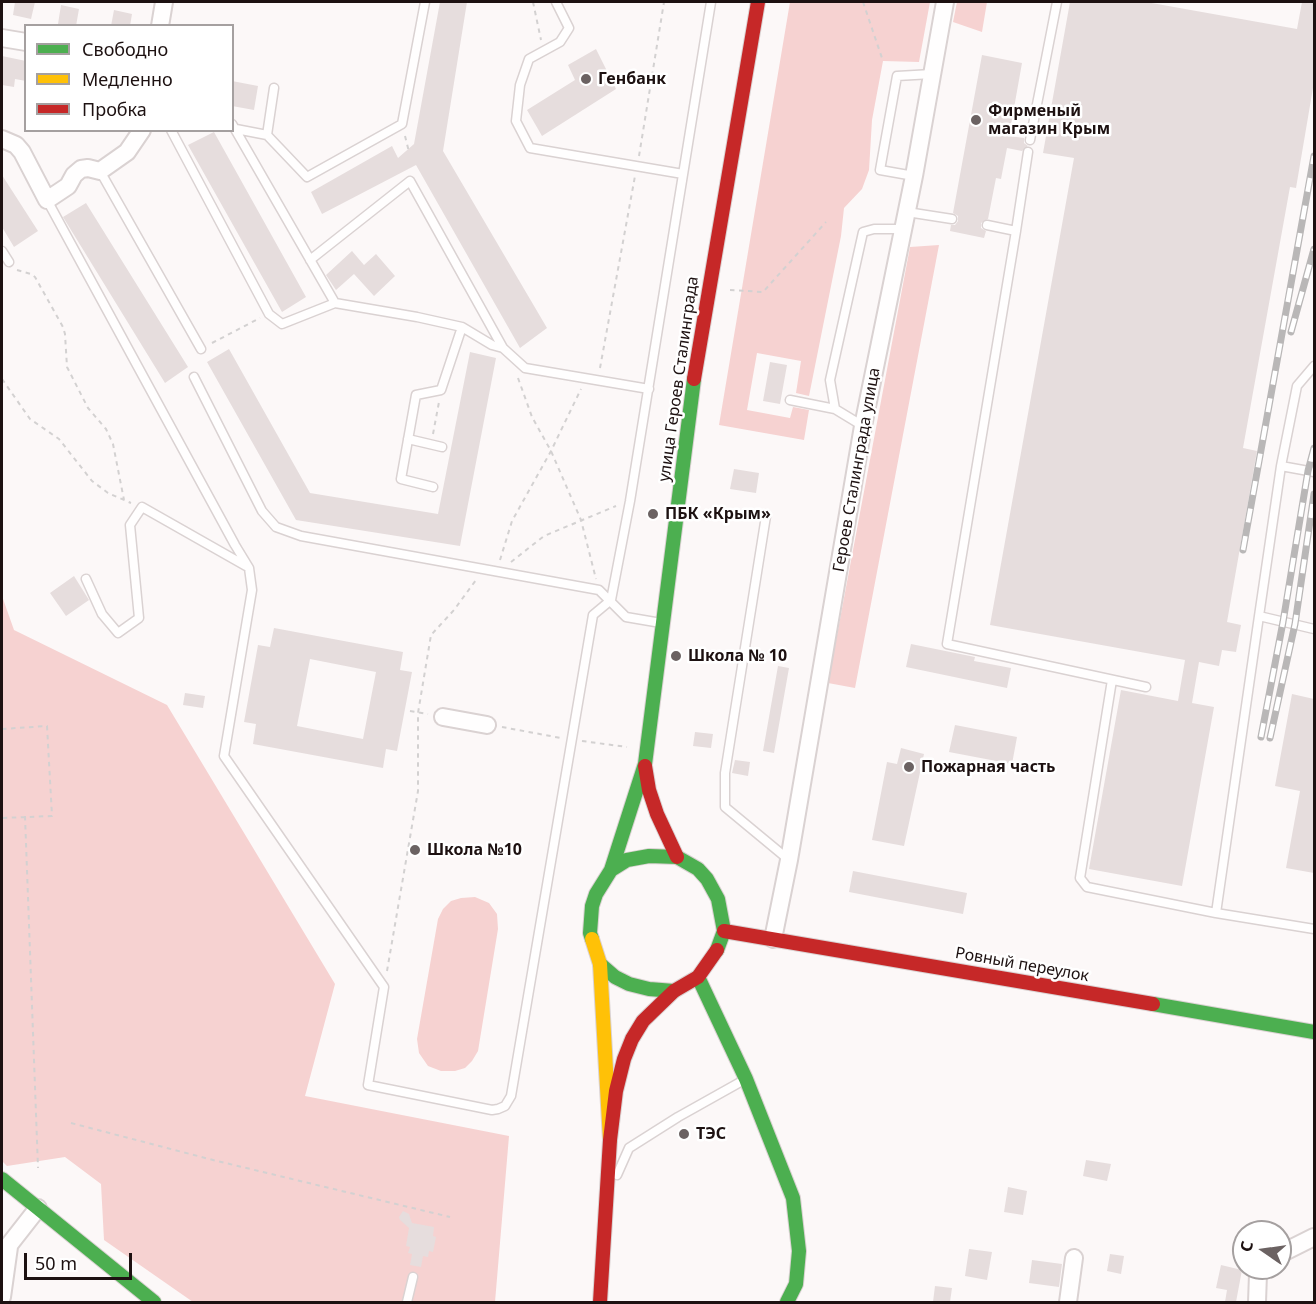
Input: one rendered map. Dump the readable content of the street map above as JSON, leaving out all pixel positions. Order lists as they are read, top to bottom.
{
  "streets": {
    "main road": ["улица Героев Сталинграда", "Ровный переулок"],
    "street": ["Героев Сталинграда улица"]
  },
  "crossings": [
    ["улица Героев Сталинграда", "Ровный переулок"],
    ["Героев Сталинграда улица", "Ровный переулок"]
  ],
  "places": [
    "Генбанк",
    "Фирменый магазин Крым",
    "ПБК «Крым»",
    "Школа № 10",
    "Пожарная часть",
    "Школа №10",
    "ТЭС"
  ],
  "legend": ["Свободно", "Медленно", "Пробка"],
  "scale_bar": "50 m",
  "north": "left"
}
